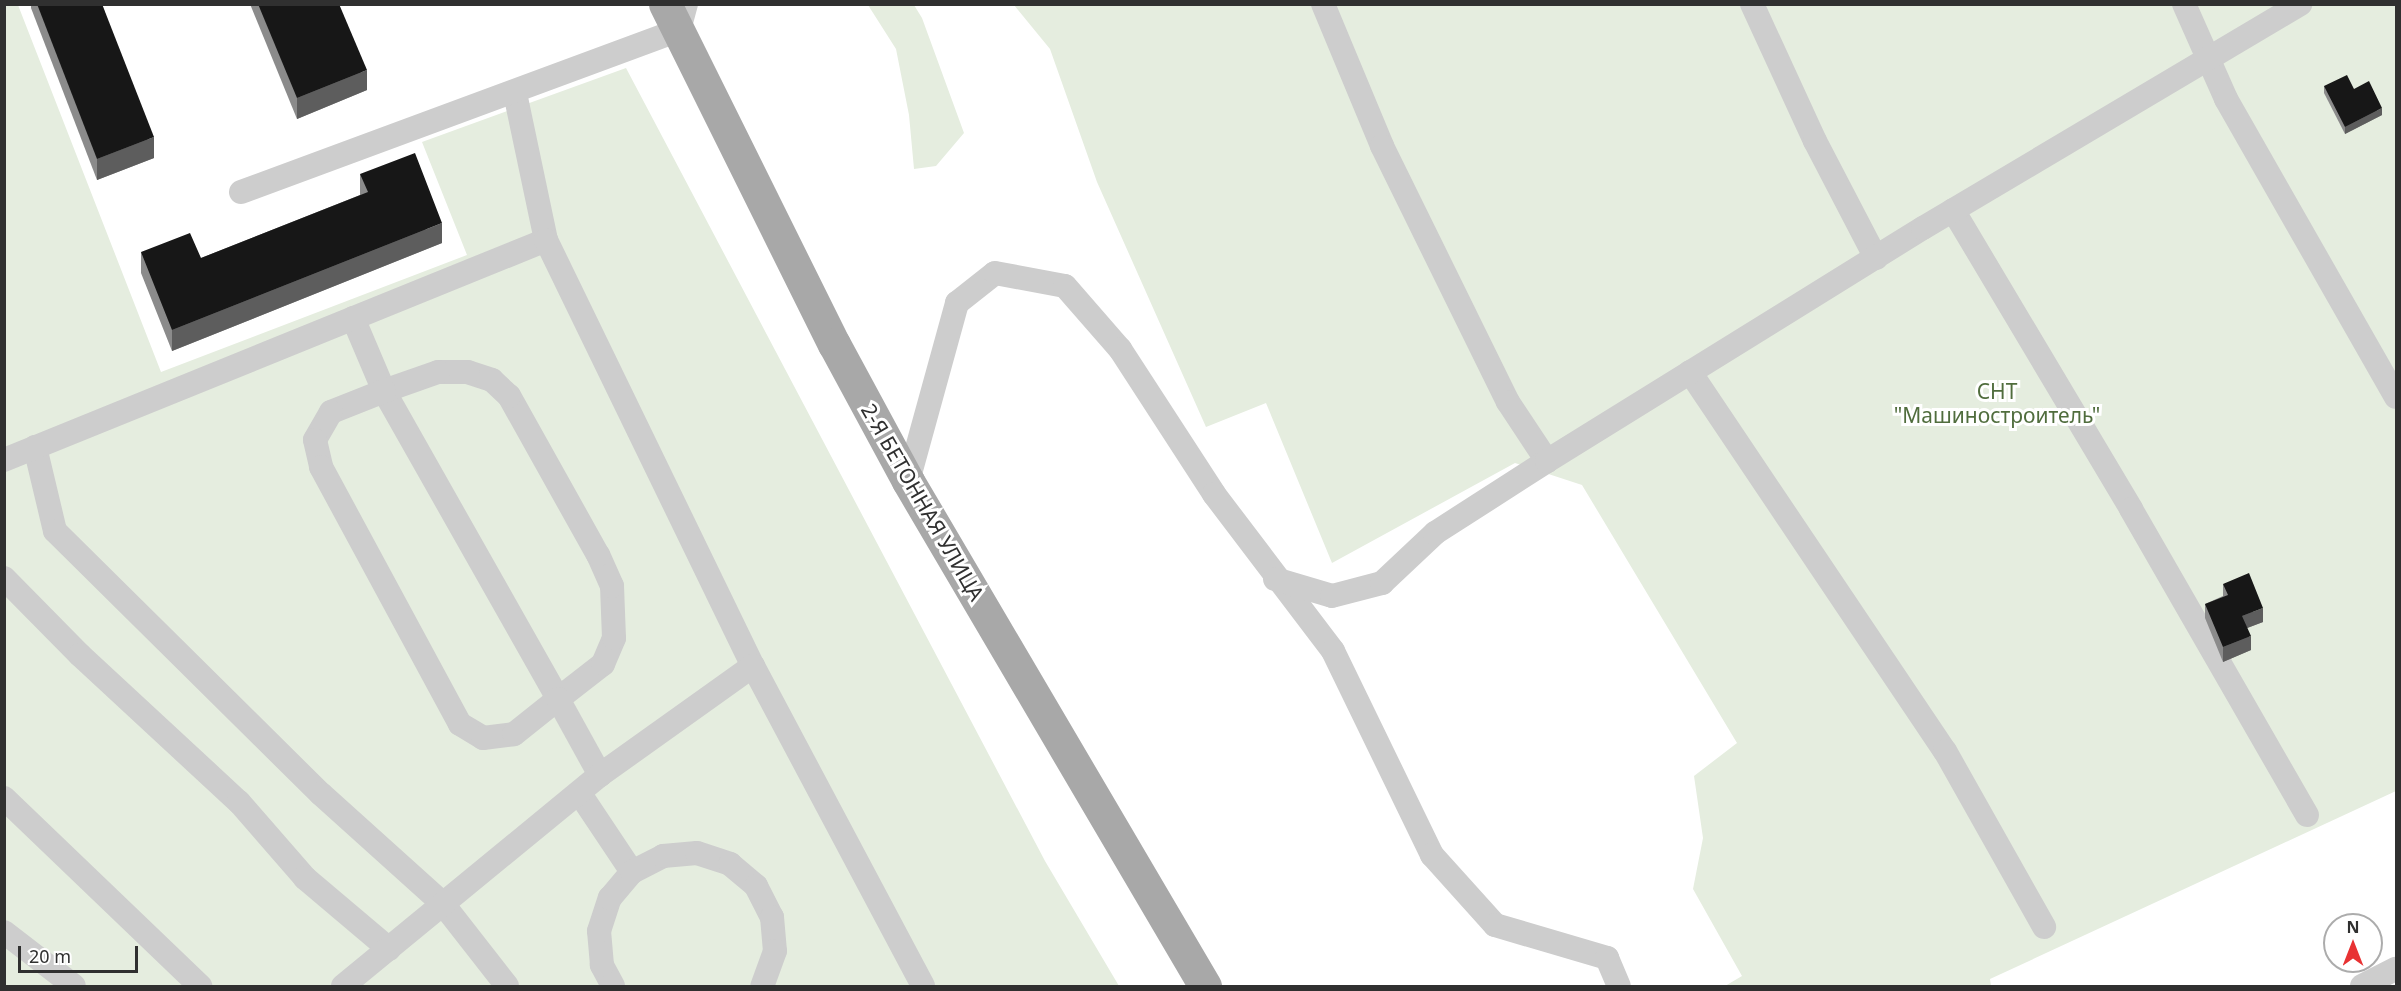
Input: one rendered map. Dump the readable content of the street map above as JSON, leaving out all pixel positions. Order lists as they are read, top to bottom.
{
  "streets": {
    "main road": ["2-Я БЕТОННАЯ УЛИЦА"]
  },
  "parks": ["СНТ \"Машиностроитель\""],
  "scale_bar": "20 m",
  "north": "top"
}
